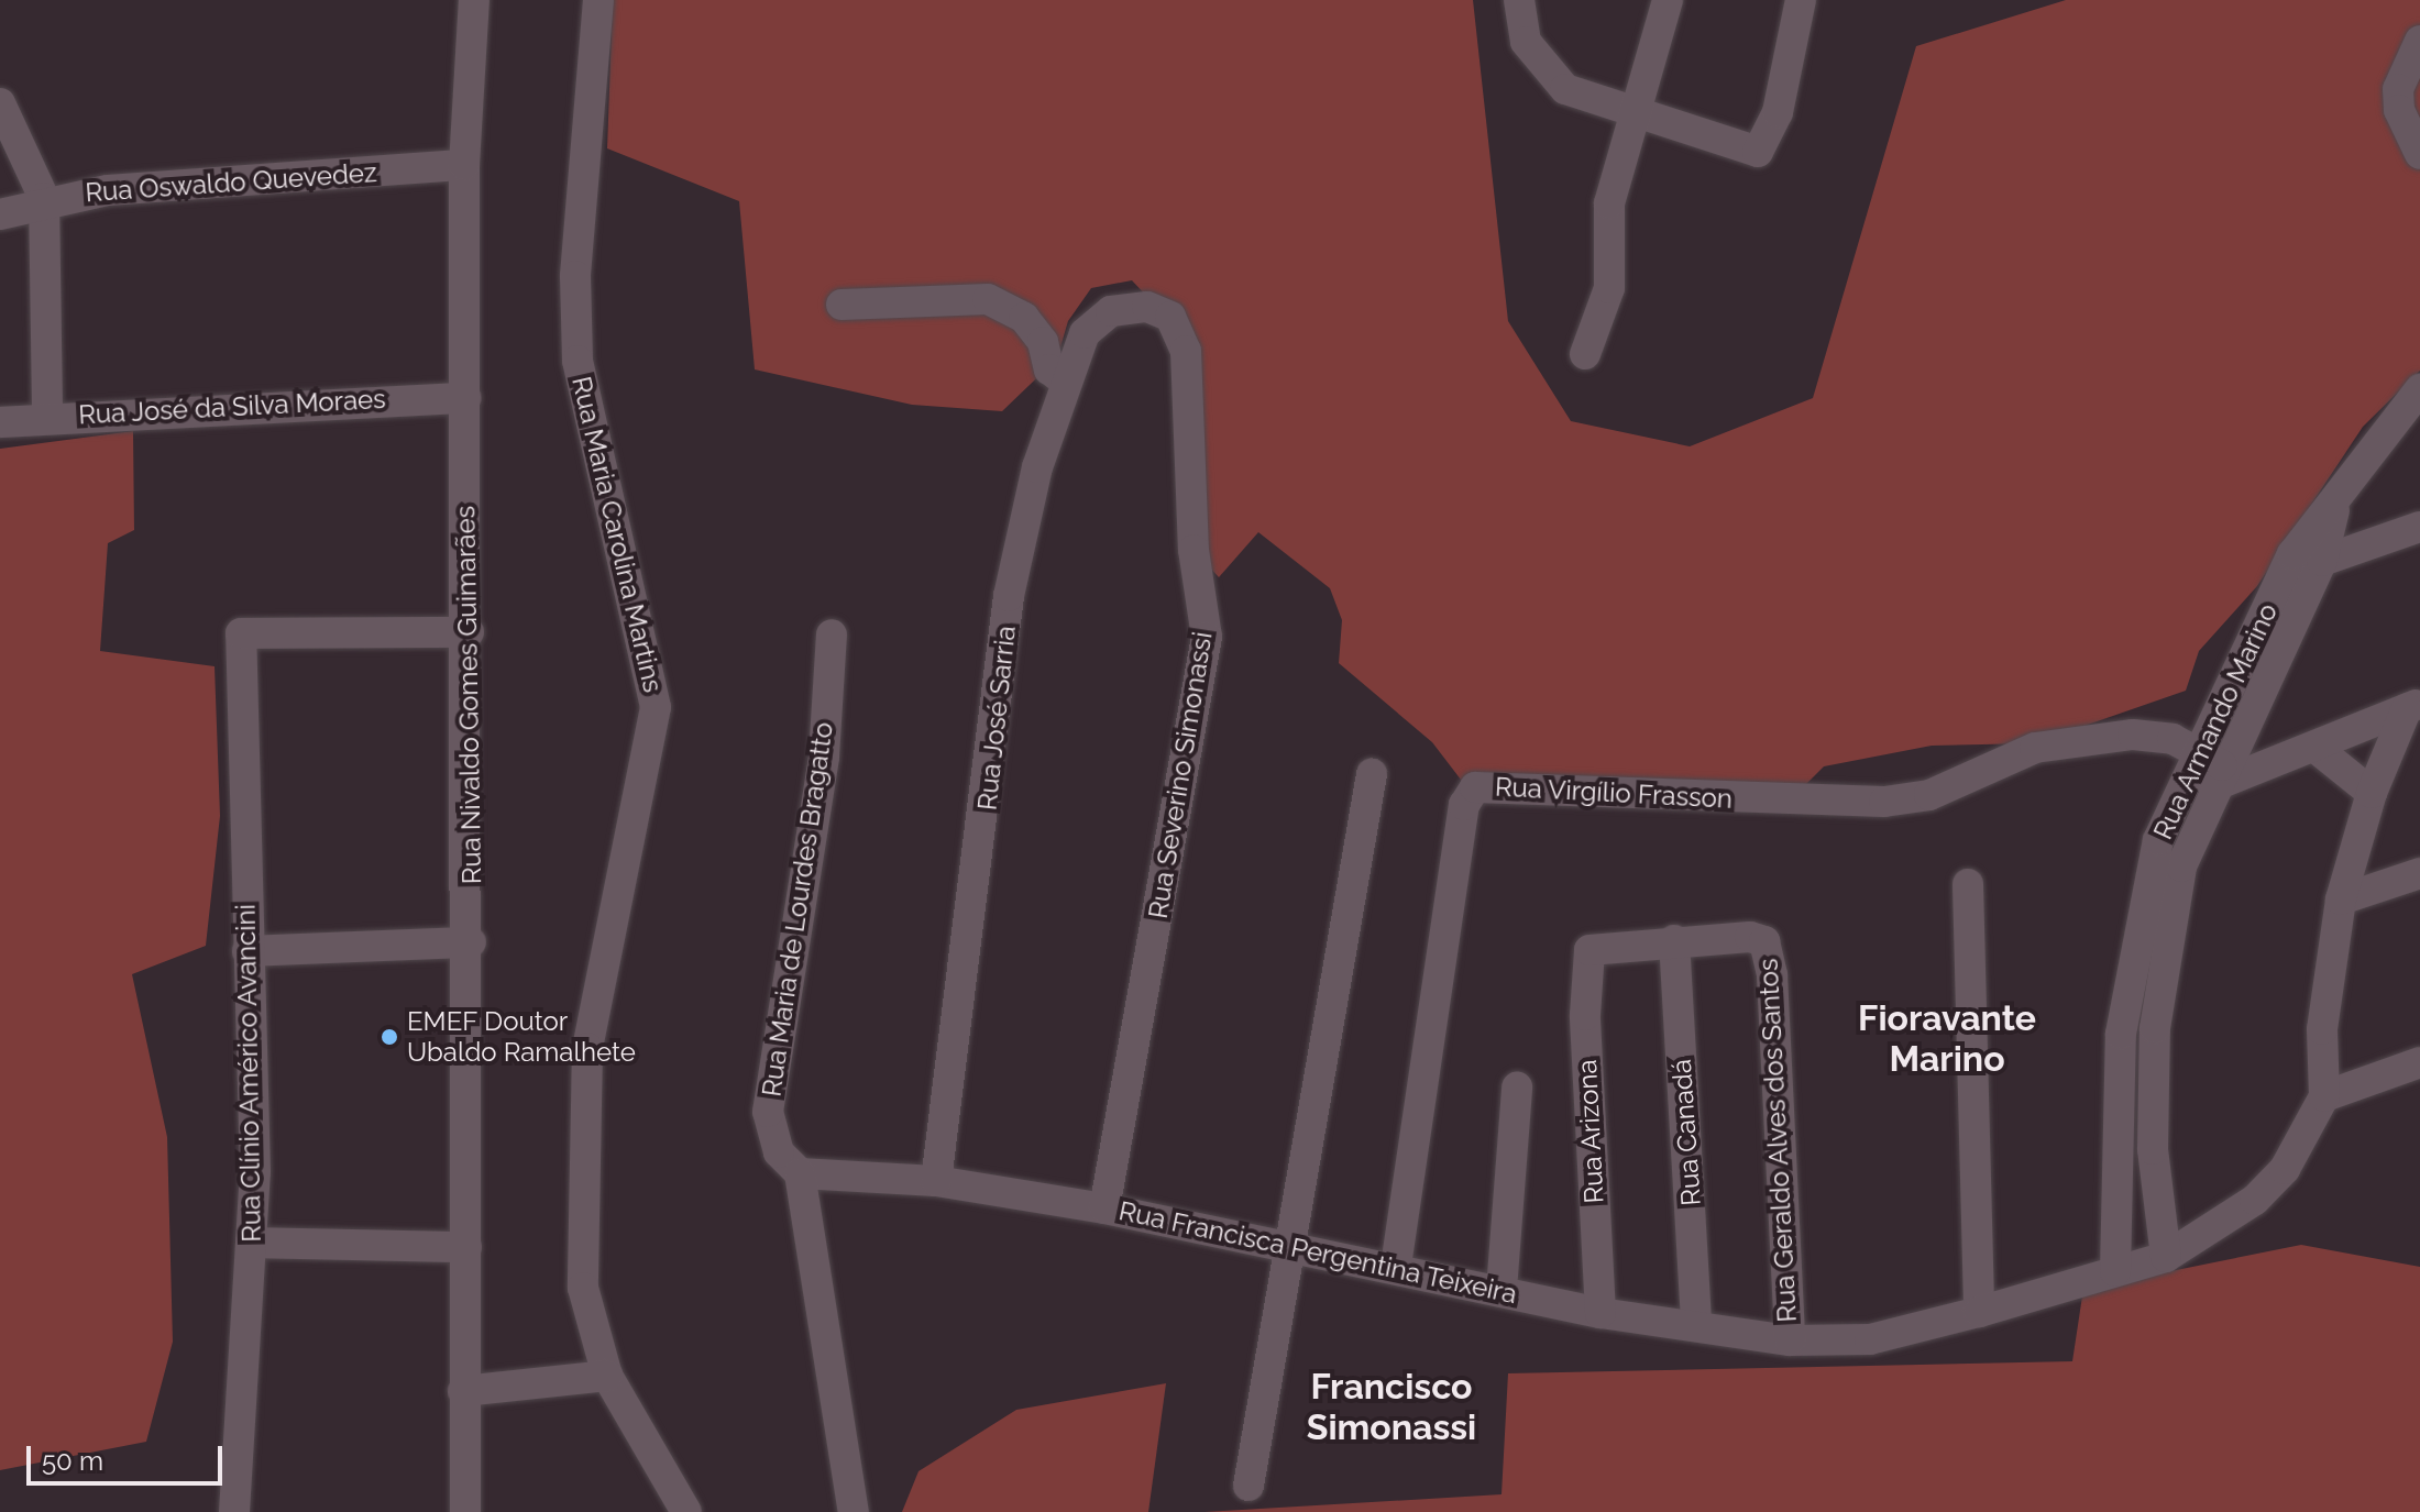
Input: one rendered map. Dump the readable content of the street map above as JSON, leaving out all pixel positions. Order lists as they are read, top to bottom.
{
  "streets": {
    "street": [
      "Rua Oswaldo Quevedez",
      "Rua José da Silva Moraes",
      "Rua Maria Carolina Martins",
      "Rua Nivaldo Gomes Guimarães",
      "Rua José Sarria",
      "Rua Armando Marino",
      "Rua Severino Simonassi",
      "Rua Virgílio Frasson",
      "Rua Maria de Lourdes Bragatto",
      "Rua Clínio Américo Avancini",
      "Rua Arizona",
      "Rua Canadá",
      "Rua Geraldo Alves dos Santos",
      "Rua Francisca Pergentina Teixeira"
    ]
  },
  "crossings": [
    ["Rua Oswaldo Quevedez", "Rua Nivaldo Gomes Guimarães"],
    ["Rua José da Silva Moraes", "Rua Nivaldo Gomes Guimarães"],
    ["Rua Nivaldo Gomes Guimarães", "Rua Clínio Américo Avancini"],
    ["Rua José Sarria", "Rua Severino Simonassi"],
    ["Rua José Sarria", "Rua Francisca Pergentina Teixeira"],
    ["Rua Armando Marino", "Rua Virgílio Frasson"],
    ["Rua Armando Marino", "Rua Francisca Pergentina Teixeira"],
    ["Rua Severino Simonassi", "Rua Francisca Pergentina Teixeira"],
    ["Rua Virgílio Frasson", "Rua Francisca Pergentina Teixeira"],
    ["Rua Maria de Lourdes Bragatto", "Rua Francisca Pergentina Teixeira"],
    ["Rua Arizona", "Rua Canadá"],
    ["Rua Arizona", "Rua Geraldo Alves dos Santos"],
    ["Rua Arizona", "Rua Francisca Pergentina Teixeira"],
    ["Rua Canadá", "Rua Geraldo Alves dos Santos"],
    ["Rua Canadá", "Rua Francisca Pergentina Teixeira"],
    ["Rua Geraldo Alves dos Santos", "Rua Francisca Pergentina Teixeira"]
  ],
  "districts": ["Fioravante Marino", "Francisco Simonassi"],
  "places": ["EMEF Doutor Ubaldo Ramalhete"],
  "scale_bar": "50 m"
}
